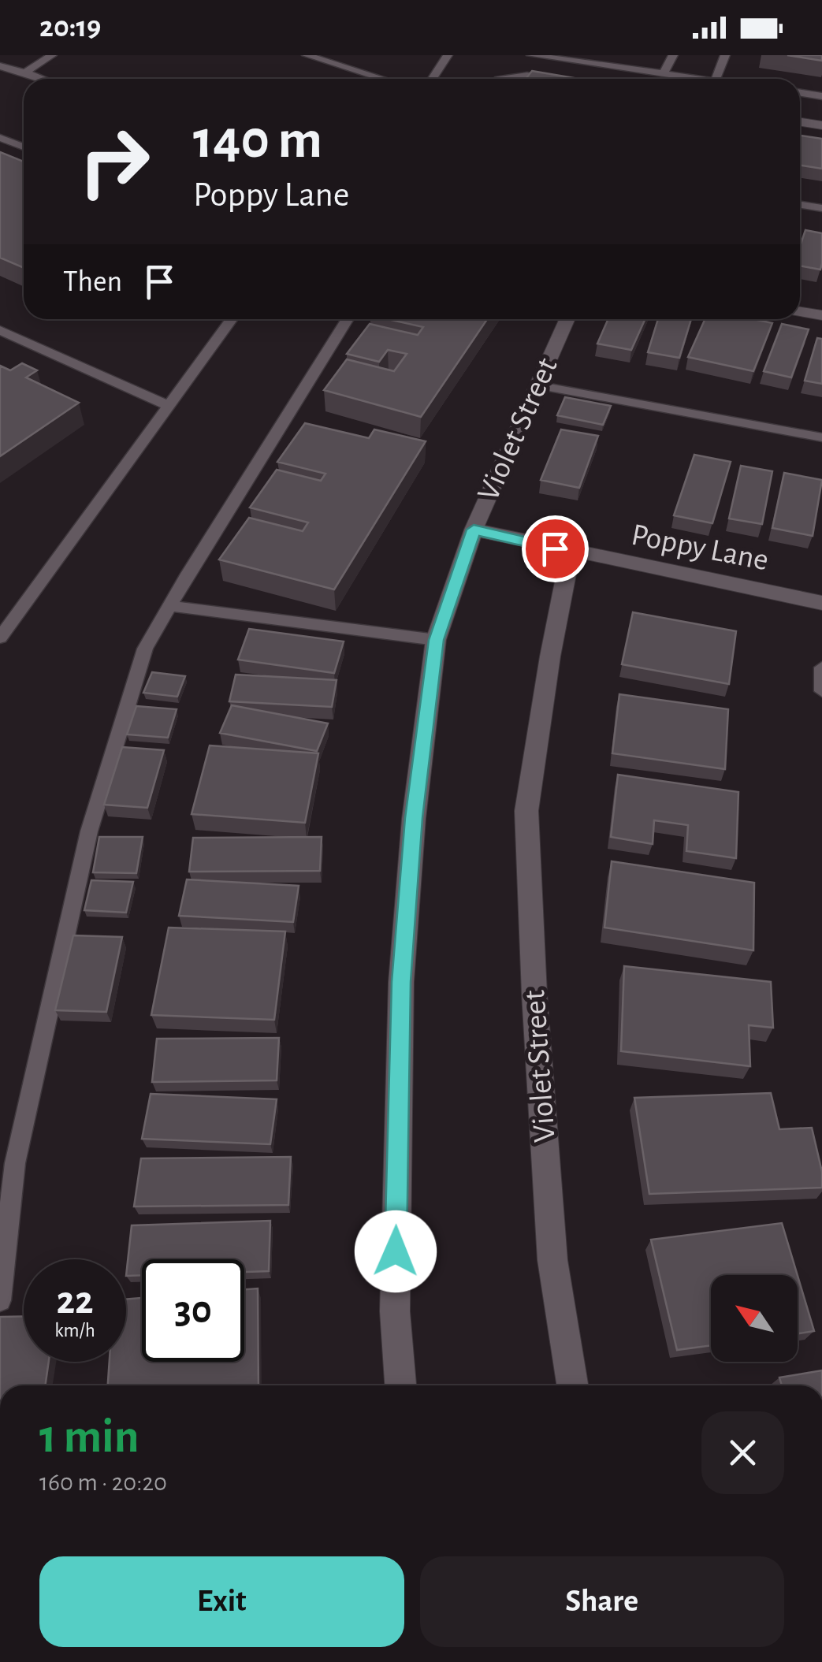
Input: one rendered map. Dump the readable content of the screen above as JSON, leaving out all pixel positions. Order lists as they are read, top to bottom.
{
  "streets": {
    "street": ["Violet Street", "Poppy Lane"]
  },
  "crossings": [
    ["Violet Street", "Poppy Lane"]
  ],
  "north": "top left",
  "page": {
    "status": "20:19",
    "turn": ["140 m", "Poppy Lane"],
    "then": "Then",
    "speed": "22 km/h",
    "limit": "30",
    "heading": ["1 min", "160 m · 20:20"],
    "buttons": ["Exit", "Share"]
  }
}
